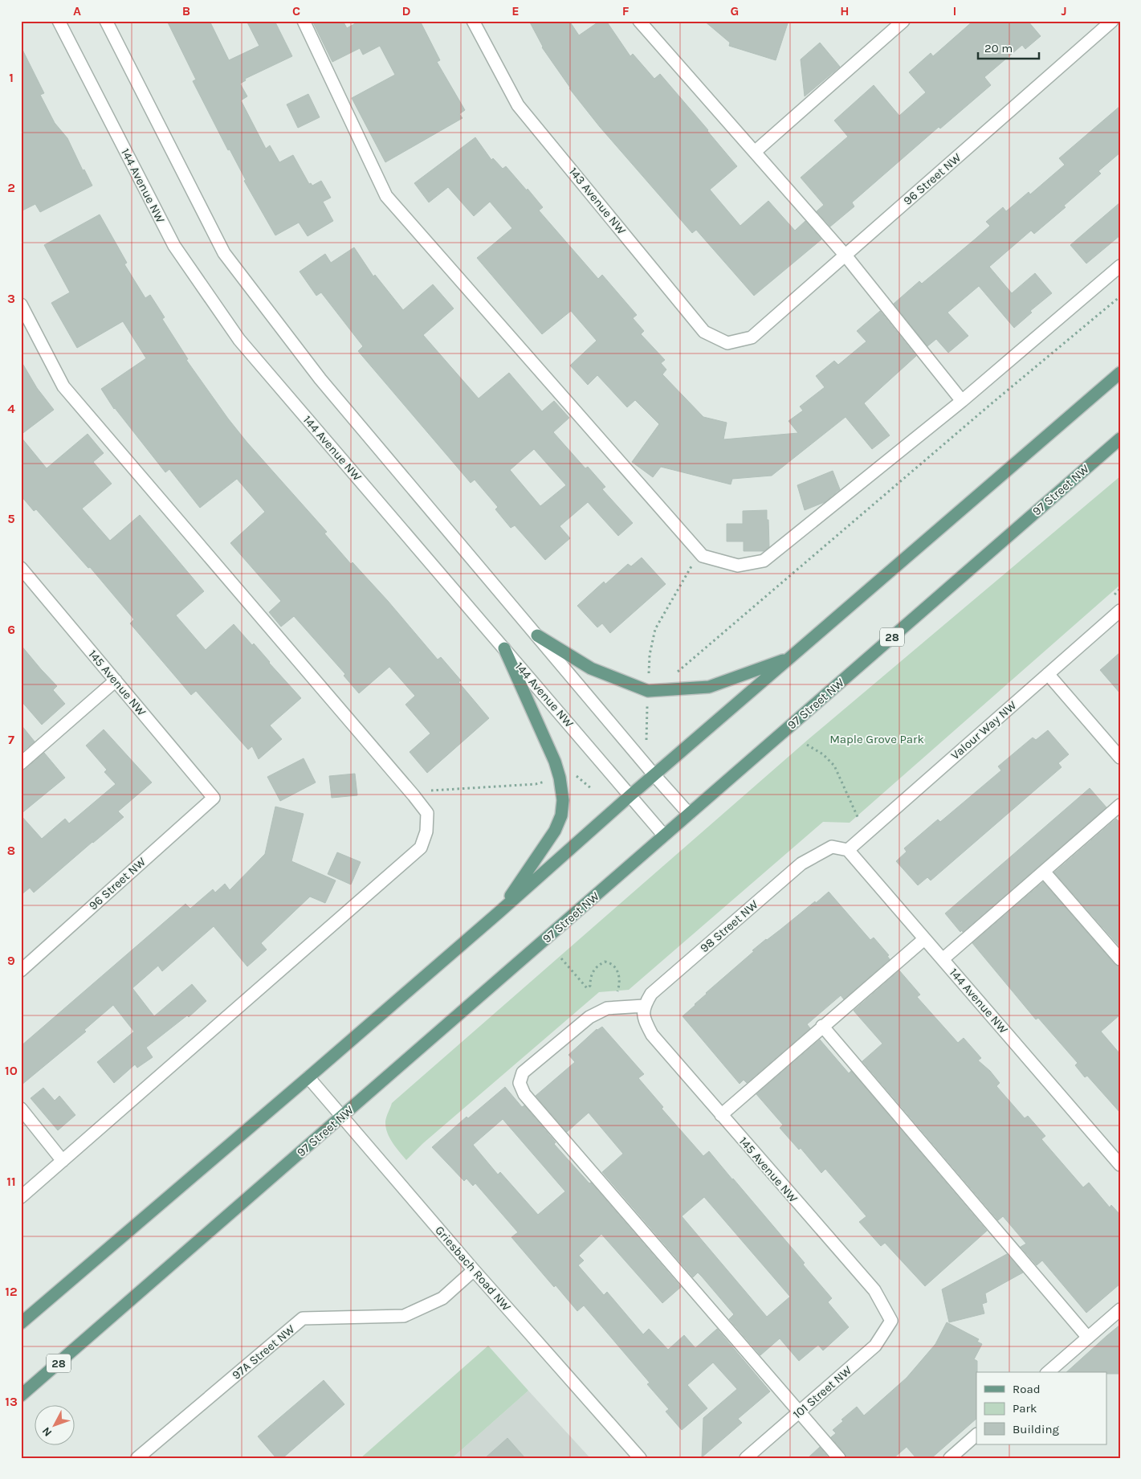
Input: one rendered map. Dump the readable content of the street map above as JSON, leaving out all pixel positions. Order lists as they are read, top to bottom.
{
  "streets": {
    "main road": ["97 Street NW", "28"],
    "street": [
      "96 Street NW",
      "144 Avenue NW",
      "143 Avenue NW",
      "145 Avenue NW",
      "Valour Way NW",
      "98 Street NW",
      "Griesbach Road NW",
      "97A Street NW",
      "101 Street NW"
    ]
  },
  "crossings": [
    ["96 Street NW", "143 Avenue NW"],
    ["96 Street NW", "145 Avenue NW"],
    ["144 Avenue NW", "97 Street NW"],
    ["144 Avenue NW", "Valour Way NW"],
    ["144 Avenue NW", "98 Street NW"],
    ["97 Street NW", "Griesbach Road NW"],
    ["145 Avenue NW", "98 Street NW"],
    ["145 Avenue NW", "101 Street NW"],
    ["Valour Way NW", "98 Street NW"],
    ["Griesbach Road NW", "97A Street NW"]
  ],
  "parks": ["Maple Grove Park"],
  "legend": ["Road", "Park", "Building"],
  "scale_bar": "20 m",
  "north": "bottom left",
  "grid": {
    "columns": [
      "A",
      "B",
      "C",
      "D",
      "E",
      "F",
      "G",
      "H",
      "I",
      "J"
    ],
    "rows": [
      "1",
      "2",
      "3",
      "4",
      "5",
      "6",
      "7",
      "8",
      "9",
      "10",
      "11",
      "12",
      "13"
    ]
  }
}
